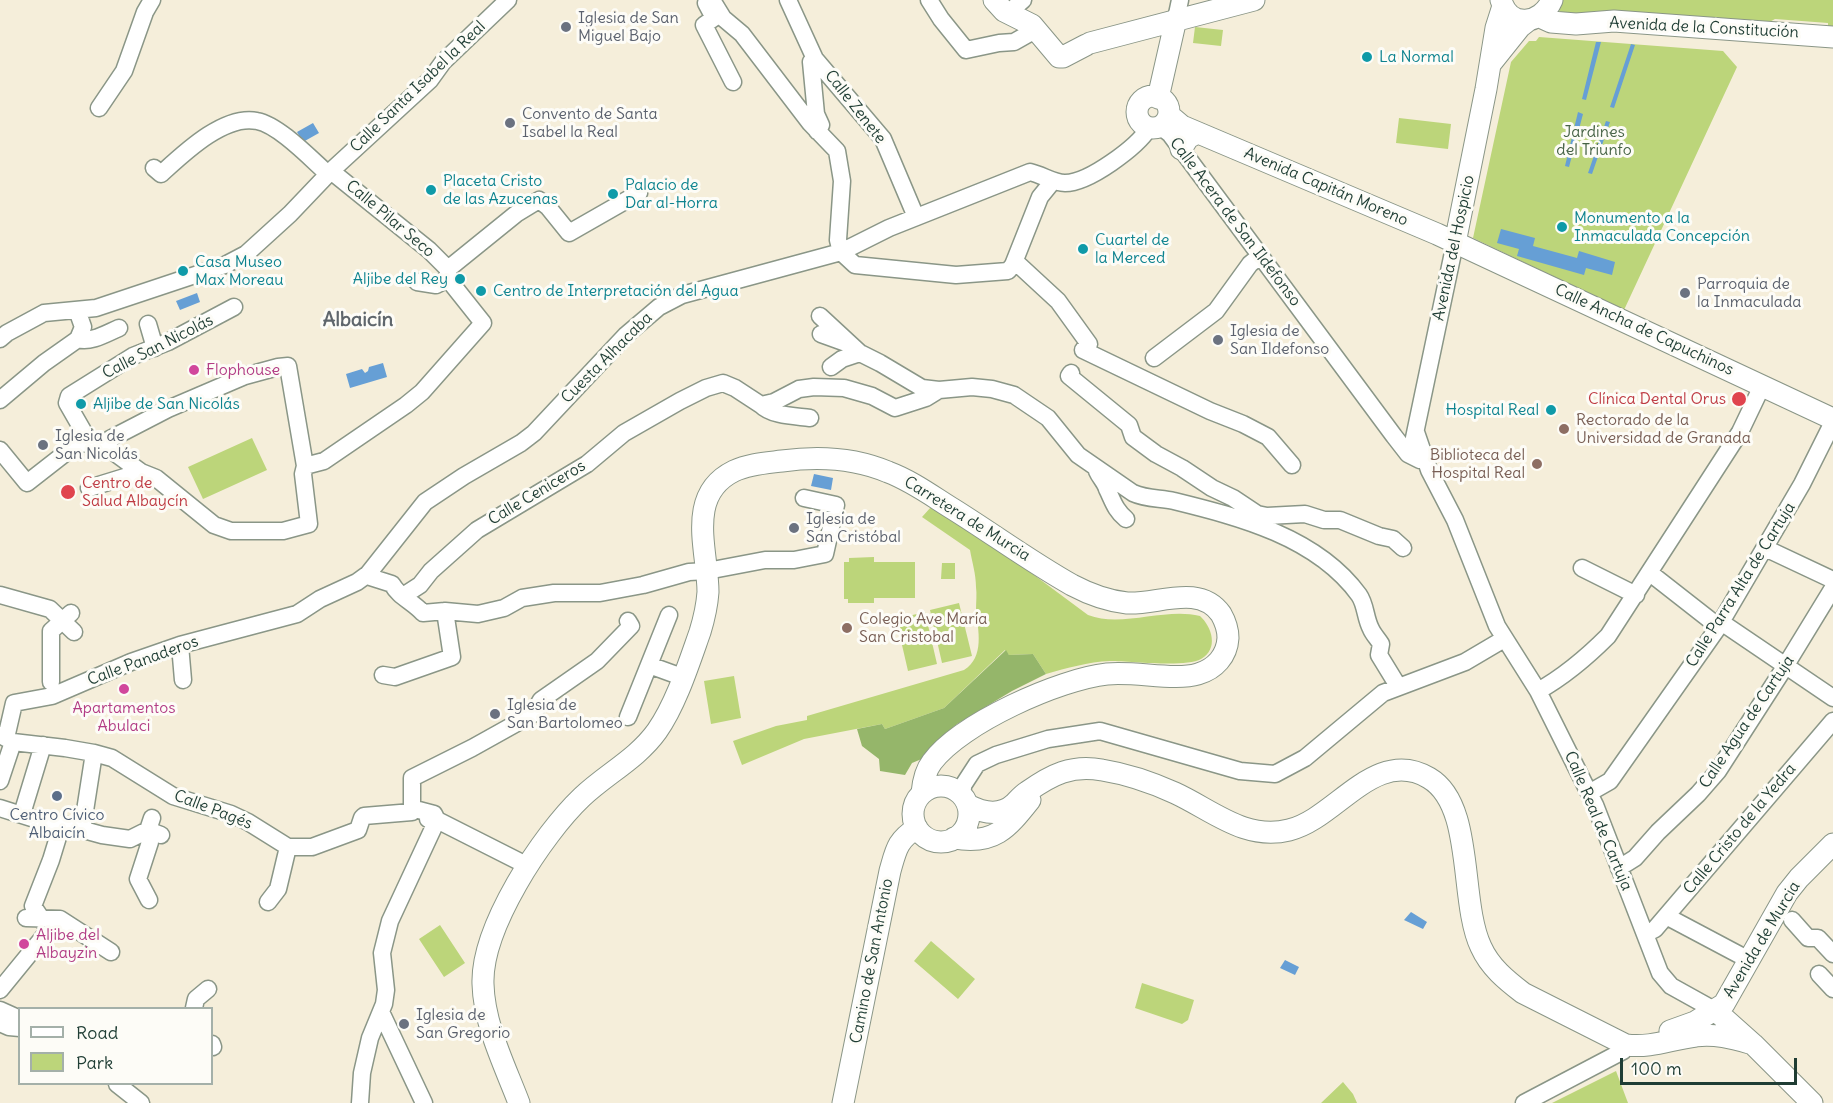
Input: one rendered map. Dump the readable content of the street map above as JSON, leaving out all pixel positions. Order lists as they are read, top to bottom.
{
  "streets": {
    "main road": [
      "Avenida de la Constitución",
      "Avenida Capitán Moreno",
      "Avenida del Hospicio",
      "Calle Ancha de Capuchinos",
      "Carretera de Murcia",
      "Avenida de Murcia",
      "Camino de San Antonio"
    ],
    "street": [
      "Calle Santa Isabel la Real",
      "Calle Zenete",
      "Calle Pilar Seco",
      "Calle Acera de San Ildefonso",
      "Calle San Nicolás",
      "Cuesta Alhacaba",
      "Calle Ceniceros",
      "Calle Parra Alta de Cartuja",
      "Calle Panaderos",
      "Calle Agua de Cartuja",
      "Calle Pagés",
      "Calle Real de Cartuja",
      "Calle Cristo de la Yedra"
    ]
  },
  "crossings": [
    ["Avenida de la Constitución", "Avenida del Hospicio"],
    ["Calle Santa Isabel la Real", "Calle Pilar Seco"],
    ["Calle Zenete", "Cuesta Alhacaba"],
    ["Avenida Capitán Moreno", "Calle Acera de San Ildefonso"],
    ["Avenida Capitán Moreno", "Avenida del Hospicio"],
    ["Avenida Capitán Moreno", "Calle Ancha de Capuchinos"],
    ["Calle Acera de San Ildefonso", "Avenida del Hospicio"],
    ["Calle Acera de San Ildefonso", "Calle Real de Cartuja"],
    ["Avenida del Hospicio", "Calle Ancha de Capuchinos"],
    ["Calle Ancha de Capuchinos", "Calle Parra Alta de Cartuja"],
    ["Cuesta Alhacaba", "Calle Panaderos"],
    ["Carretera de Murcia", "Camino de San Antonio"],
    ["Calle Parra Alta de Cartuja", "Calle Real de Cartuja"],
    ["Calle Panaderos", "Calle Pagés"],
    ["Calle Agua de Cartuja", "Calle Real de Cartuja"],
    ["Calle Real de Cartuja", "Calle Cristo de la Yedra"],
    ["Calle Real de Cartuja", "Avenida de Murcia"]
  ],
  "districts": ["Albaicín"],
  "parks": ["Jardines del Triunfo"],
  "places": [
    "Iglesia de San Miguel Bajo",
    "La Normal",
    "Convento de Santa Isabel la Real",
    "Placeta Cristo de las Azucenas",
    "Palacio de Dar al-Horra",
    "Monumento a la Inmaculada Concepción",
    "Cuartel de la Merced",
    "Casa Museo Max Moreau",
    "Aljibe del Rey",
    "Centro de Interpretación del Agua",
    "Parroquia de la Inmaculada",
    "Iglesia de San Ildefonso",
    "Flophouse",
    "Clínica Dental Orus",
    "Aljibe de San Nicolás",
    "Hospital Real",
    "Rectorado de la Universidad de Granada",
    "Iglesia de San Nicolás",
    "Biblioteca del Hospital Real",
    "Centro de Salud Albaycín",
    "Iglesia de San Cristóbal",
    "Colegio Ave María San Cristobal",
    "Apartamentos Abulaci",
    "Iglesia de San Bartolomeo",
    "Centro Cívico Albaicín",
    "Aljibe del Albayzin",
    "Iglesia de San Gregorio"
  ],
  "legend": ["Road", "Park"],
  "scale_bar": "100 m"
}
